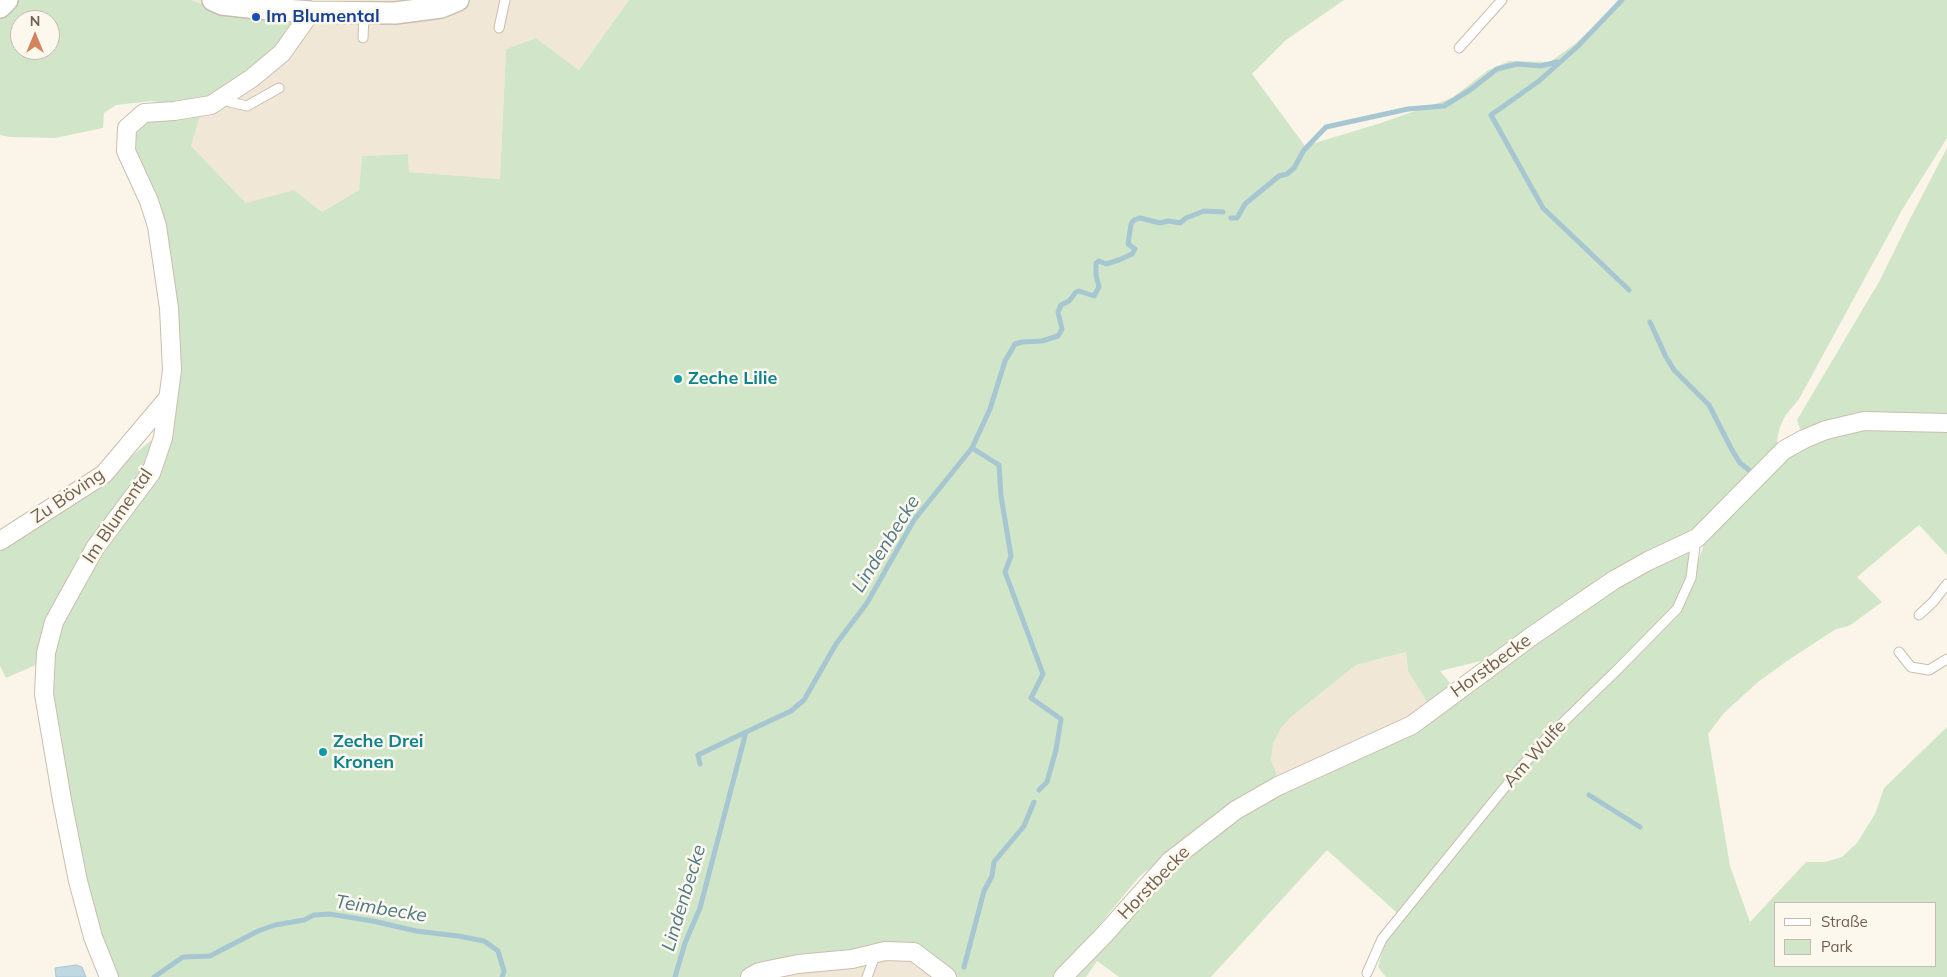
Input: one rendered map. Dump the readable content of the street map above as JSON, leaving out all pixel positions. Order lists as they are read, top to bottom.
{
  "streets": {
    "street": ["Zu Böving", "Im Blumental", "Horstbecke"],
    "lane": ["Am Wulfe"]
  },
  "crossings": [
    ["Zu Böving", "Im Blumental"],
    ["Horstbecke", "Am Wulfe"]
  ],
  "water": ["Lindenbecke", "Teimbecke"],
  "places": ["Im Blumental", "Zeche Lilie", "Zeche Drei Kronen"],
  "legend": ["Straße", "Park"],
  "north": "top"
}
